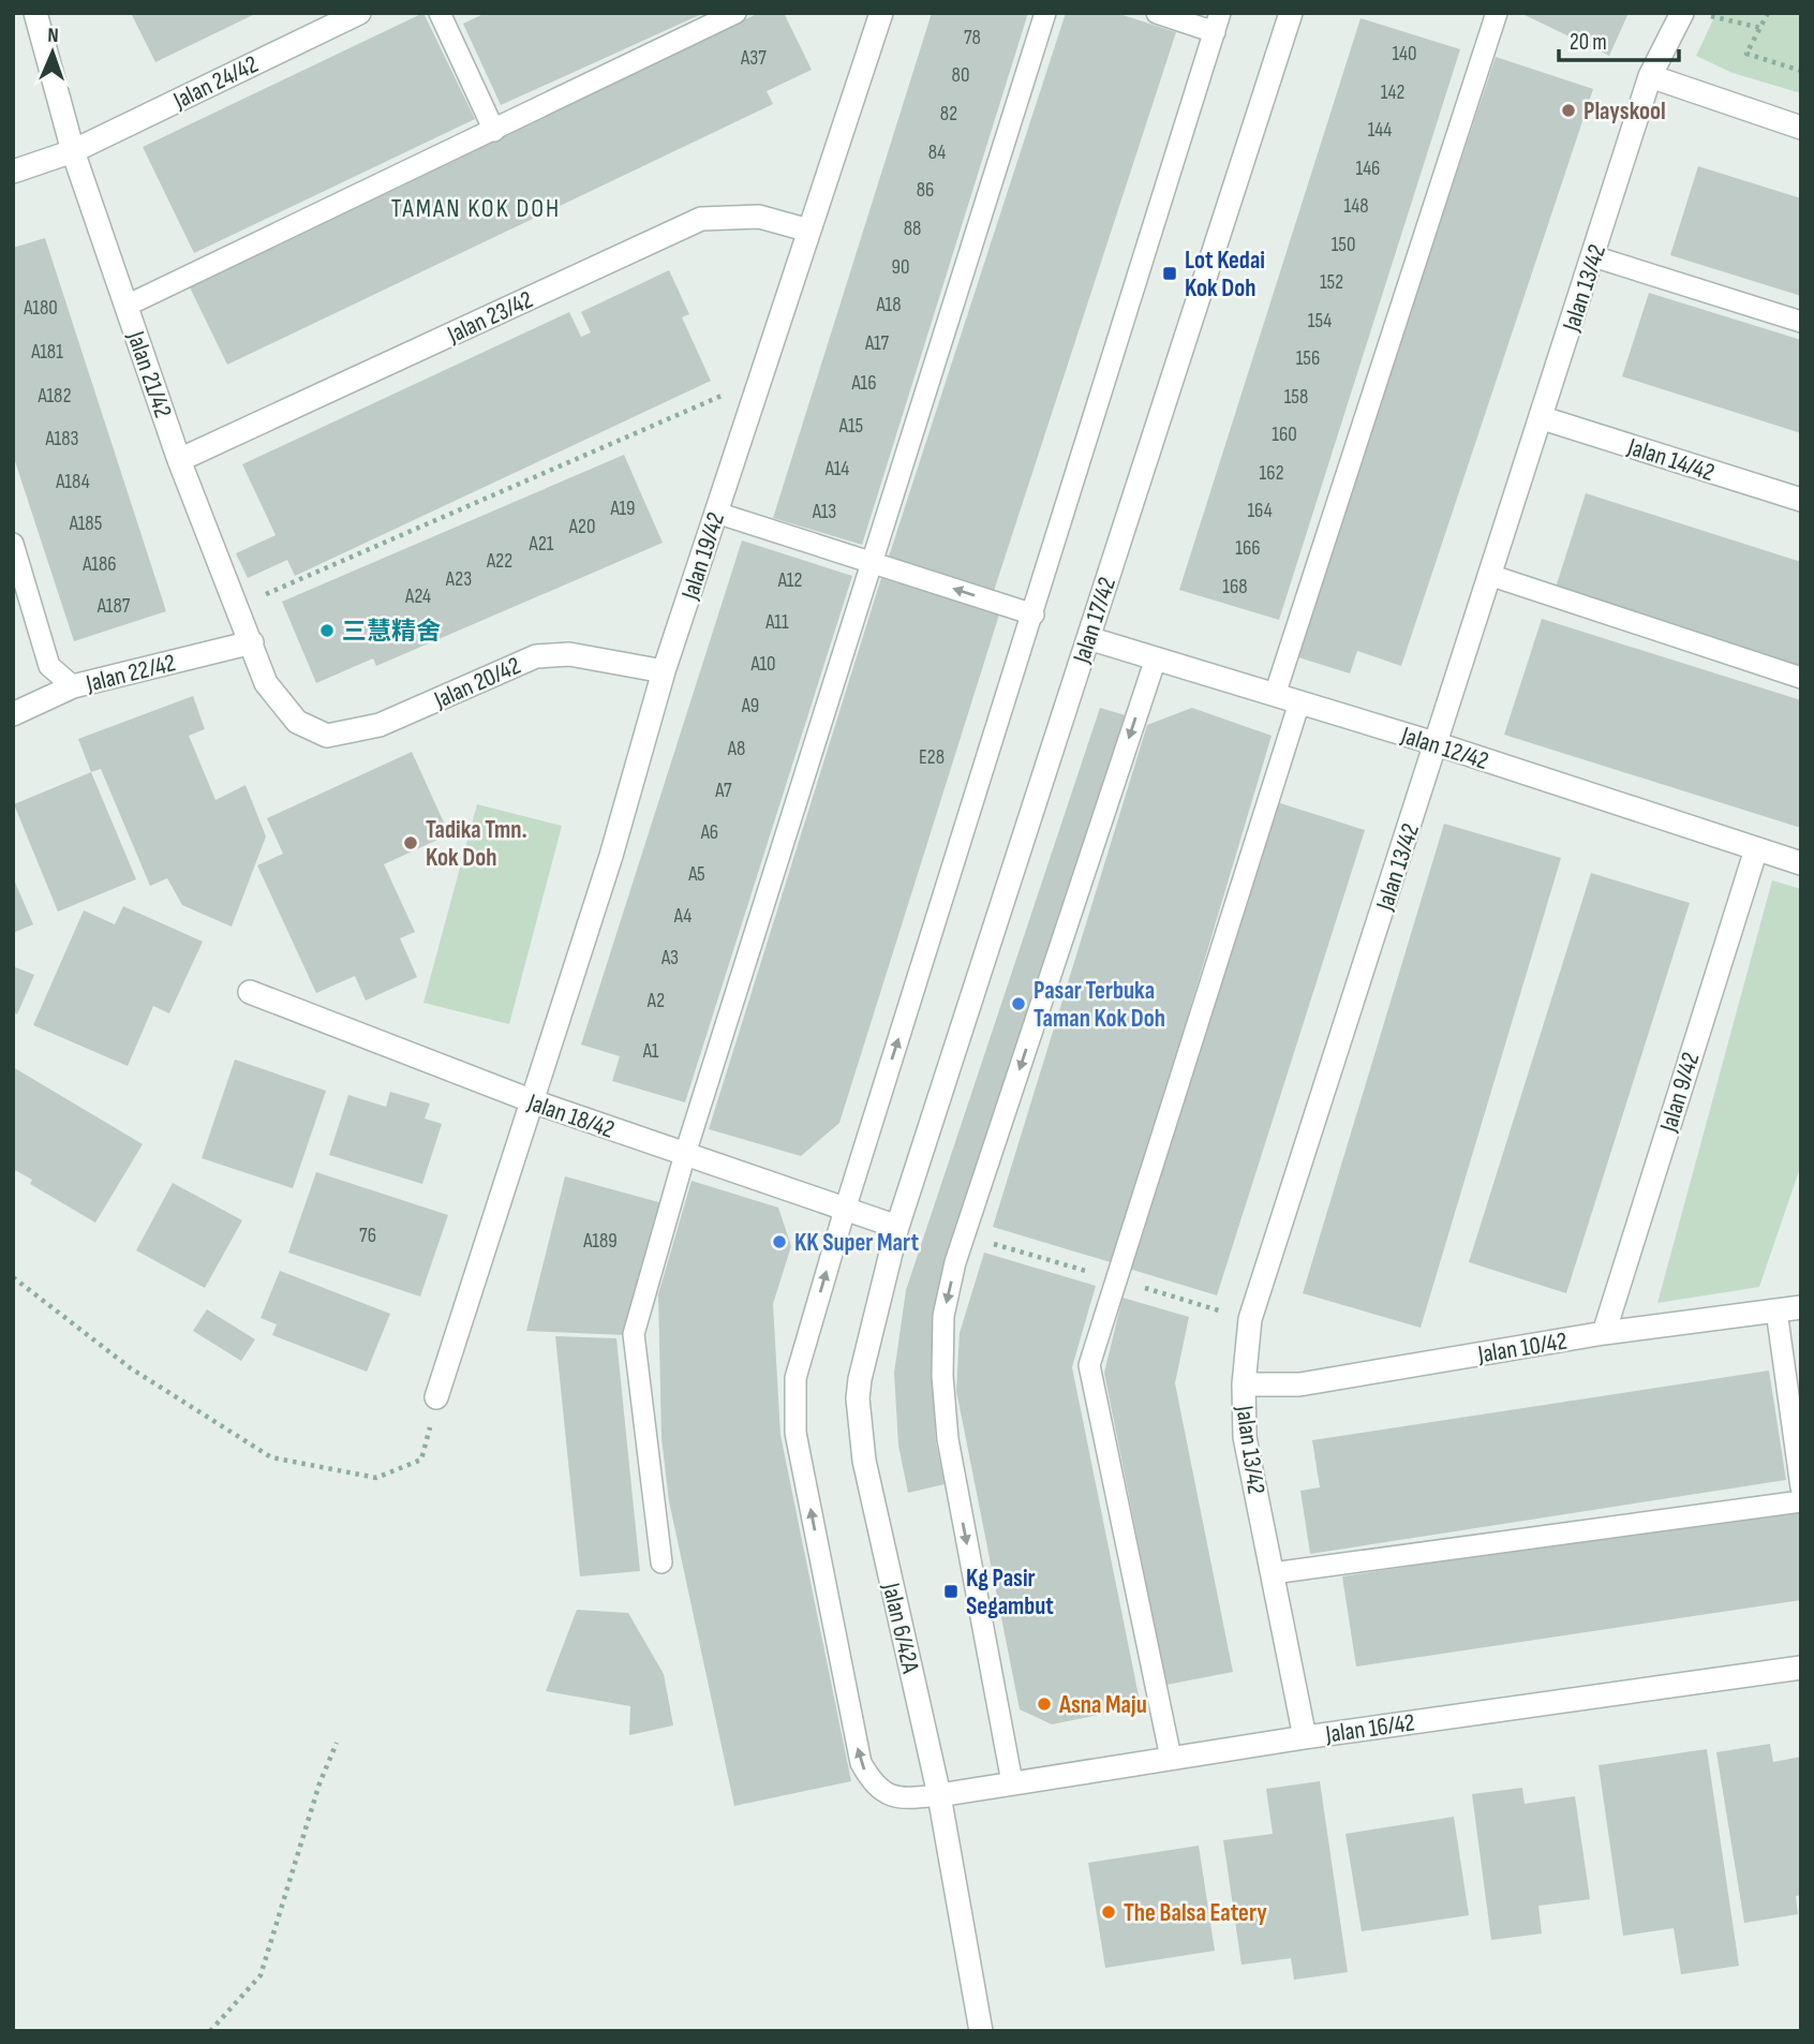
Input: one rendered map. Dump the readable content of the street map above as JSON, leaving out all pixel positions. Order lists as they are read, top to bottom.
{
  "streets": {
    "street": [
      "Jalan 24/42",
      "Jalan 13/42",
      "Jalan 23/42",
      "Jalan 21/42",
      "Jalan 14/42",
      "Jalan 19/42",
      "Jalan 17/42",
      "Jalan 22/42",
      "Jalan 20/42",
      "Jalan 12/42",
      "Jalan 9/42",
      "Jalan 18/42",
      "Jalan 10/42",
      "Jalan 6/42A",
      "Jalan 16/42"
    ]
  },
  "crossings": [
    ["Jalan 24/42", "Jalan 21/42"],
    ["Jalan 13/42", "Jalan 14/42"],
    ["Jalan 13/42", "Jalan 12/42"],
    ["Jalan 13/42", "Jalan 10/42"],
    ["Jalan 13/42", "Jalan 16/42"],
    ["Jalan 23/42", "Jalan 21/42"],
    ["Jalan 23/42", "Jalan 19/42"],
    ["Jalan 21/42", "Jalan 22/42"],
    ["Jalan 21/42", "Jalan 20/42"],
    ["Jalan 19/42", "Jalan 20/42"],
    ["Jalan 19/42", "Jalan 18/42"],
    ["Jalan 17/42", "Jalan 12/42"],
    ["Jalan 17/42", "Jalan 18/42"],
    ["Jalan 17/42", "Jalan 6/42A"],
    ["Jalan 12/42", "Jalan 9/42"],
    ["Jalan 9/42", "Jalan 10/42"],
    ["Jalan 18/42", "Jalan 6/42A"],
    ["Jalan 6/42A", "Jalan 16/42"]
  ],
  "districts": ["TAMAN KOK DOH"],
  "places": {
    "other": [
      "Playskool",
      "三慧精舍",
      "Tadika Tmn. Kok Doh",
      "Pasar Terbuka Taman Kok Doh",
      "KK Super Mart",
      "Asna Maju",
      "The Balsa Eatery"
    ],
    "transit": ["Lot Kedai Kok Doh", "Kg Pasir Segambut"]
  },
  "house_numbers": [
    "78",
    "140",
    "A37",
    "80",
    "142",
    "82",
    "144",
    "84",
    "146",
    "86",
    "148",
    "88",
    "150",
    "90",
    "152",
    "A18",
    "A180",
    "154",
    "A17",
    "A181",
    "156",
    "A16",
    "A182",
    "158",
    "A15",
    "160",
    "A183",
    "A14",
    "162",
    "A184",
    "A19",
    "164",
    "A13",
    "A185",
    "A20",
    "A21",
    "166",
    "A22",
    "A186",
    "A23",
    "A12",
    "168",
    "A24",
    "A187",
    "A11",
    "A10",
    "A9",
    "A8",
    "E28",
    "A7",
    "A6",
    "A5",
    "A4",
    "A3",
    "A2",
    "A1",
    "76",
    "A189"
  ],
  "scale_bar": "20 m",
  "north": "top"
}
